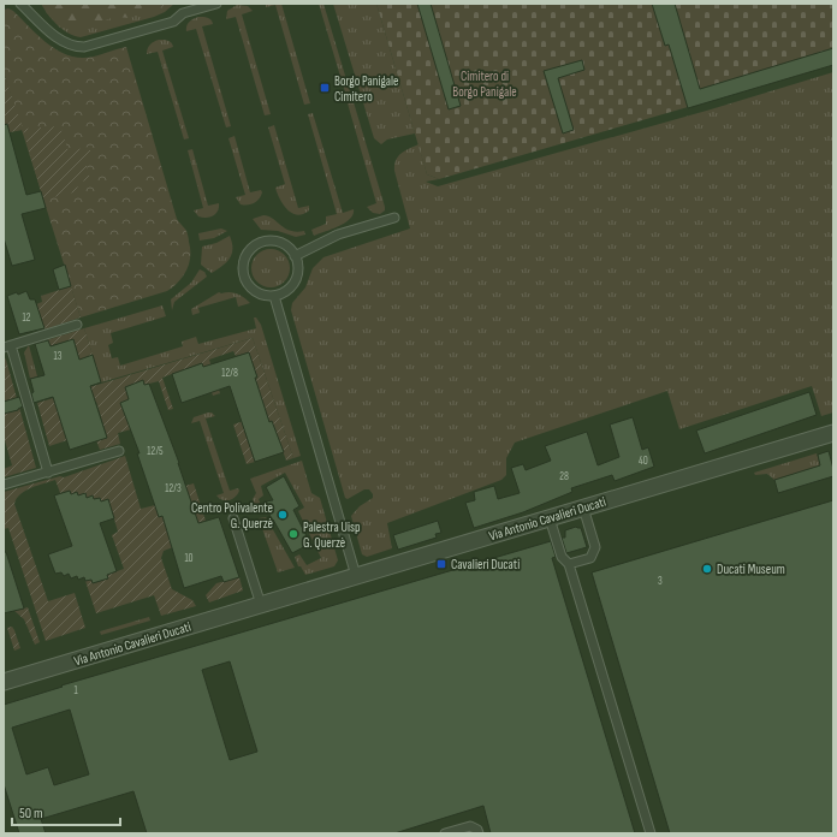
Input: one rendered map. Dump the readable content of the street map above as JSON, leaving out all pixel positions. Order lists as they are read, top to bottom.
{
  "streets": {
    "street": ["Via Antonio Cavalieri Ducati"]
  },
  "parks": ["Cimitero di Borgo Panigale"],
  "places": {
    "transit": ["Borgo Panigale Cimitero", "Cavalieri Ducati"],
    "other": ["Centro Polivalente G. Querzè", "Palestra Uisp G. Querzè", "Ducati Museum"]
  },
  "house_numbers": [
    "12",
    "13",
    "12/8",
    "12/5",
    "40",
    "28",
    "12/3",
    "10",
    "3",
    "1"
  ],
  "scale_bar": "50 m"
}
